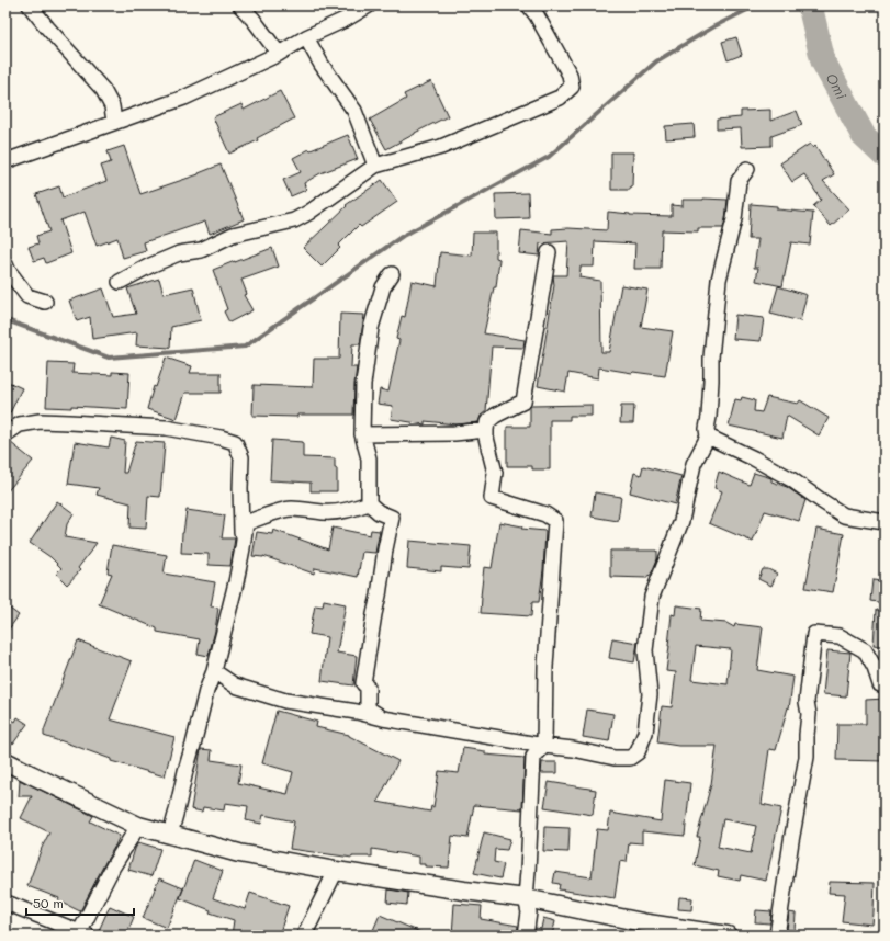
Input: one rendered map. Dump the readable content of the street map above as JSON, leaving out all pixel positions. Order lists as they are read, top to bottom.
{
  "water": ["Omi"],
  "scale_bar": "50 m"
}
